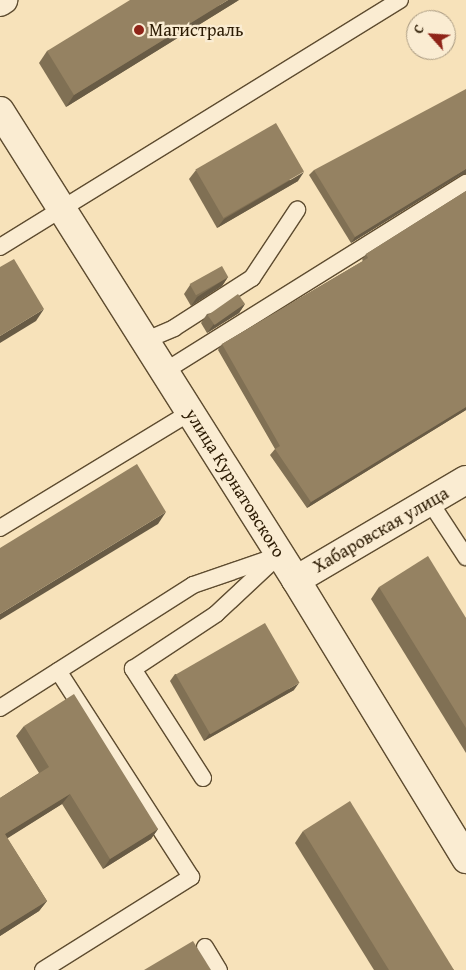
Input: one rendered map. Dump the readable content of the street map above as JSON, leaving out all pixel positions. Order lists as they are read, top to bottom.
{
  "streets": {
    "street": ["улица Курнатовского", "Хабаровская улица"]
  },
  "crossings": [
    ["улица Курнатовского", "Хабаровская улица"]
  ],
  "places": ["Магистраль"],
  "north": "top left"
}
